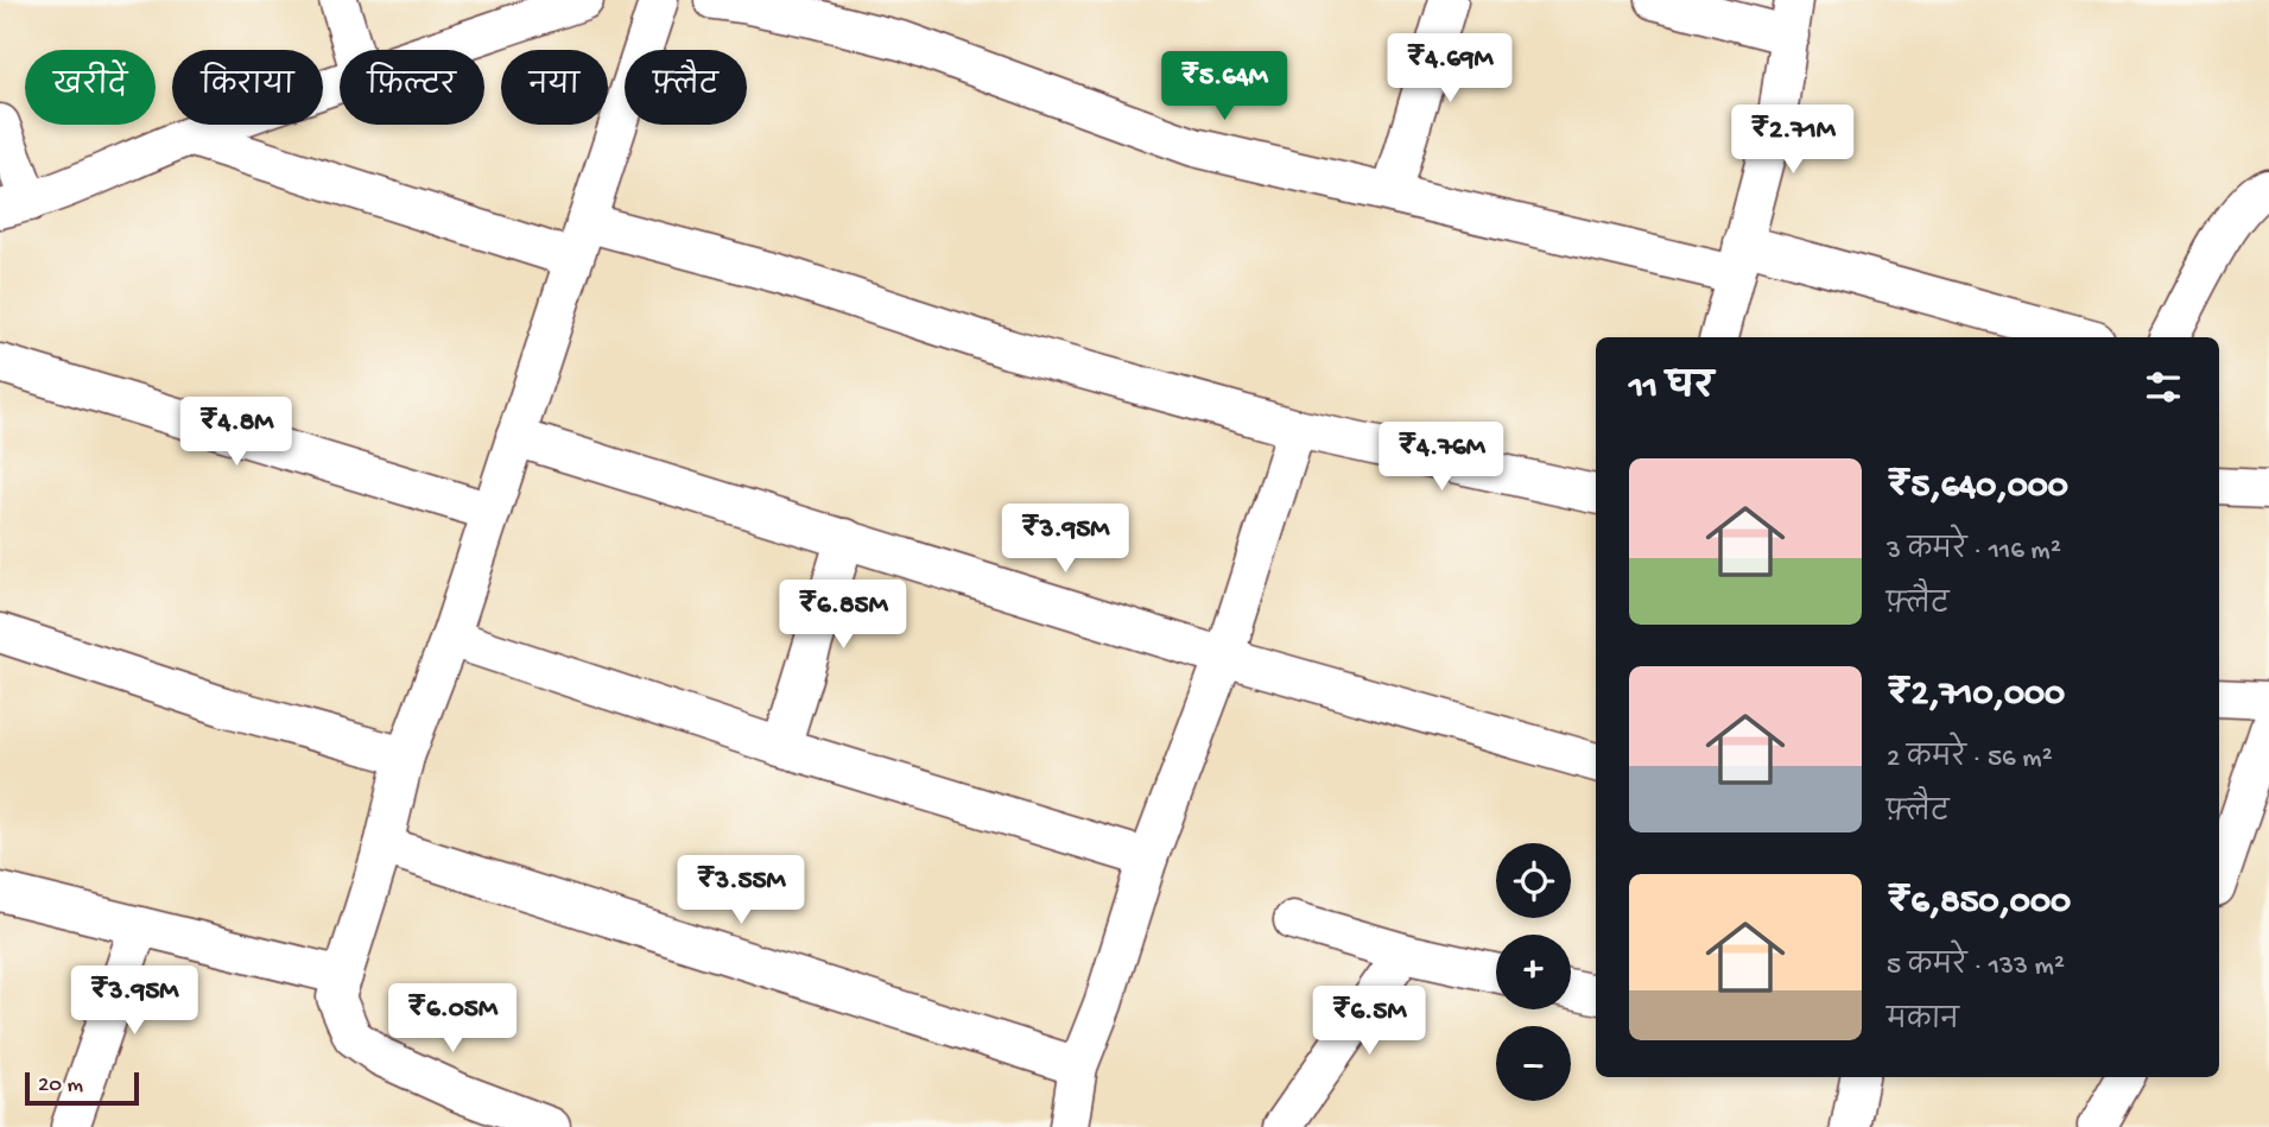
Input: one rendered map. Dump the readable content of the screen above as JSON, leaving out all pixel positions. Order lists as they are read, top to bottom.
{
  "scale_bar": "20 m",
  "page": {
    "price": [
      "₹4.69M",
      "₹5.64M",
      "₹2.71M",
      "₹4.8M",
      "₹4.76M",
      "₹3.95M",
      "₹6.85M",
      "₹3.55M",
      "₹3.95M",
      "₹6.05M",
      "₹6.5M"
    ],
    "chip": [
      "खरीदें",
      "किराया",
      "फ़िल्टर",
      "नया",
      "फ़्लैट"
    ],
    "heading": "11 घर",
    "list": [
      {
        "name": "₹5,640,000",
        "note": "3 कमरे · 116 m² · फ़्लैट"
      },
      {
        "name": "₹2,710,000",
        "note": "2 कमरे · 56 m² · फ़्लैट"
      },
      {
        "name": "₹6,850,000",
        "note": "5 कमरे · 133 m² · मकान"
      }
    ],
    "map_buttons": ["+", "−"],
    "scale": "20 m"
  }
}
